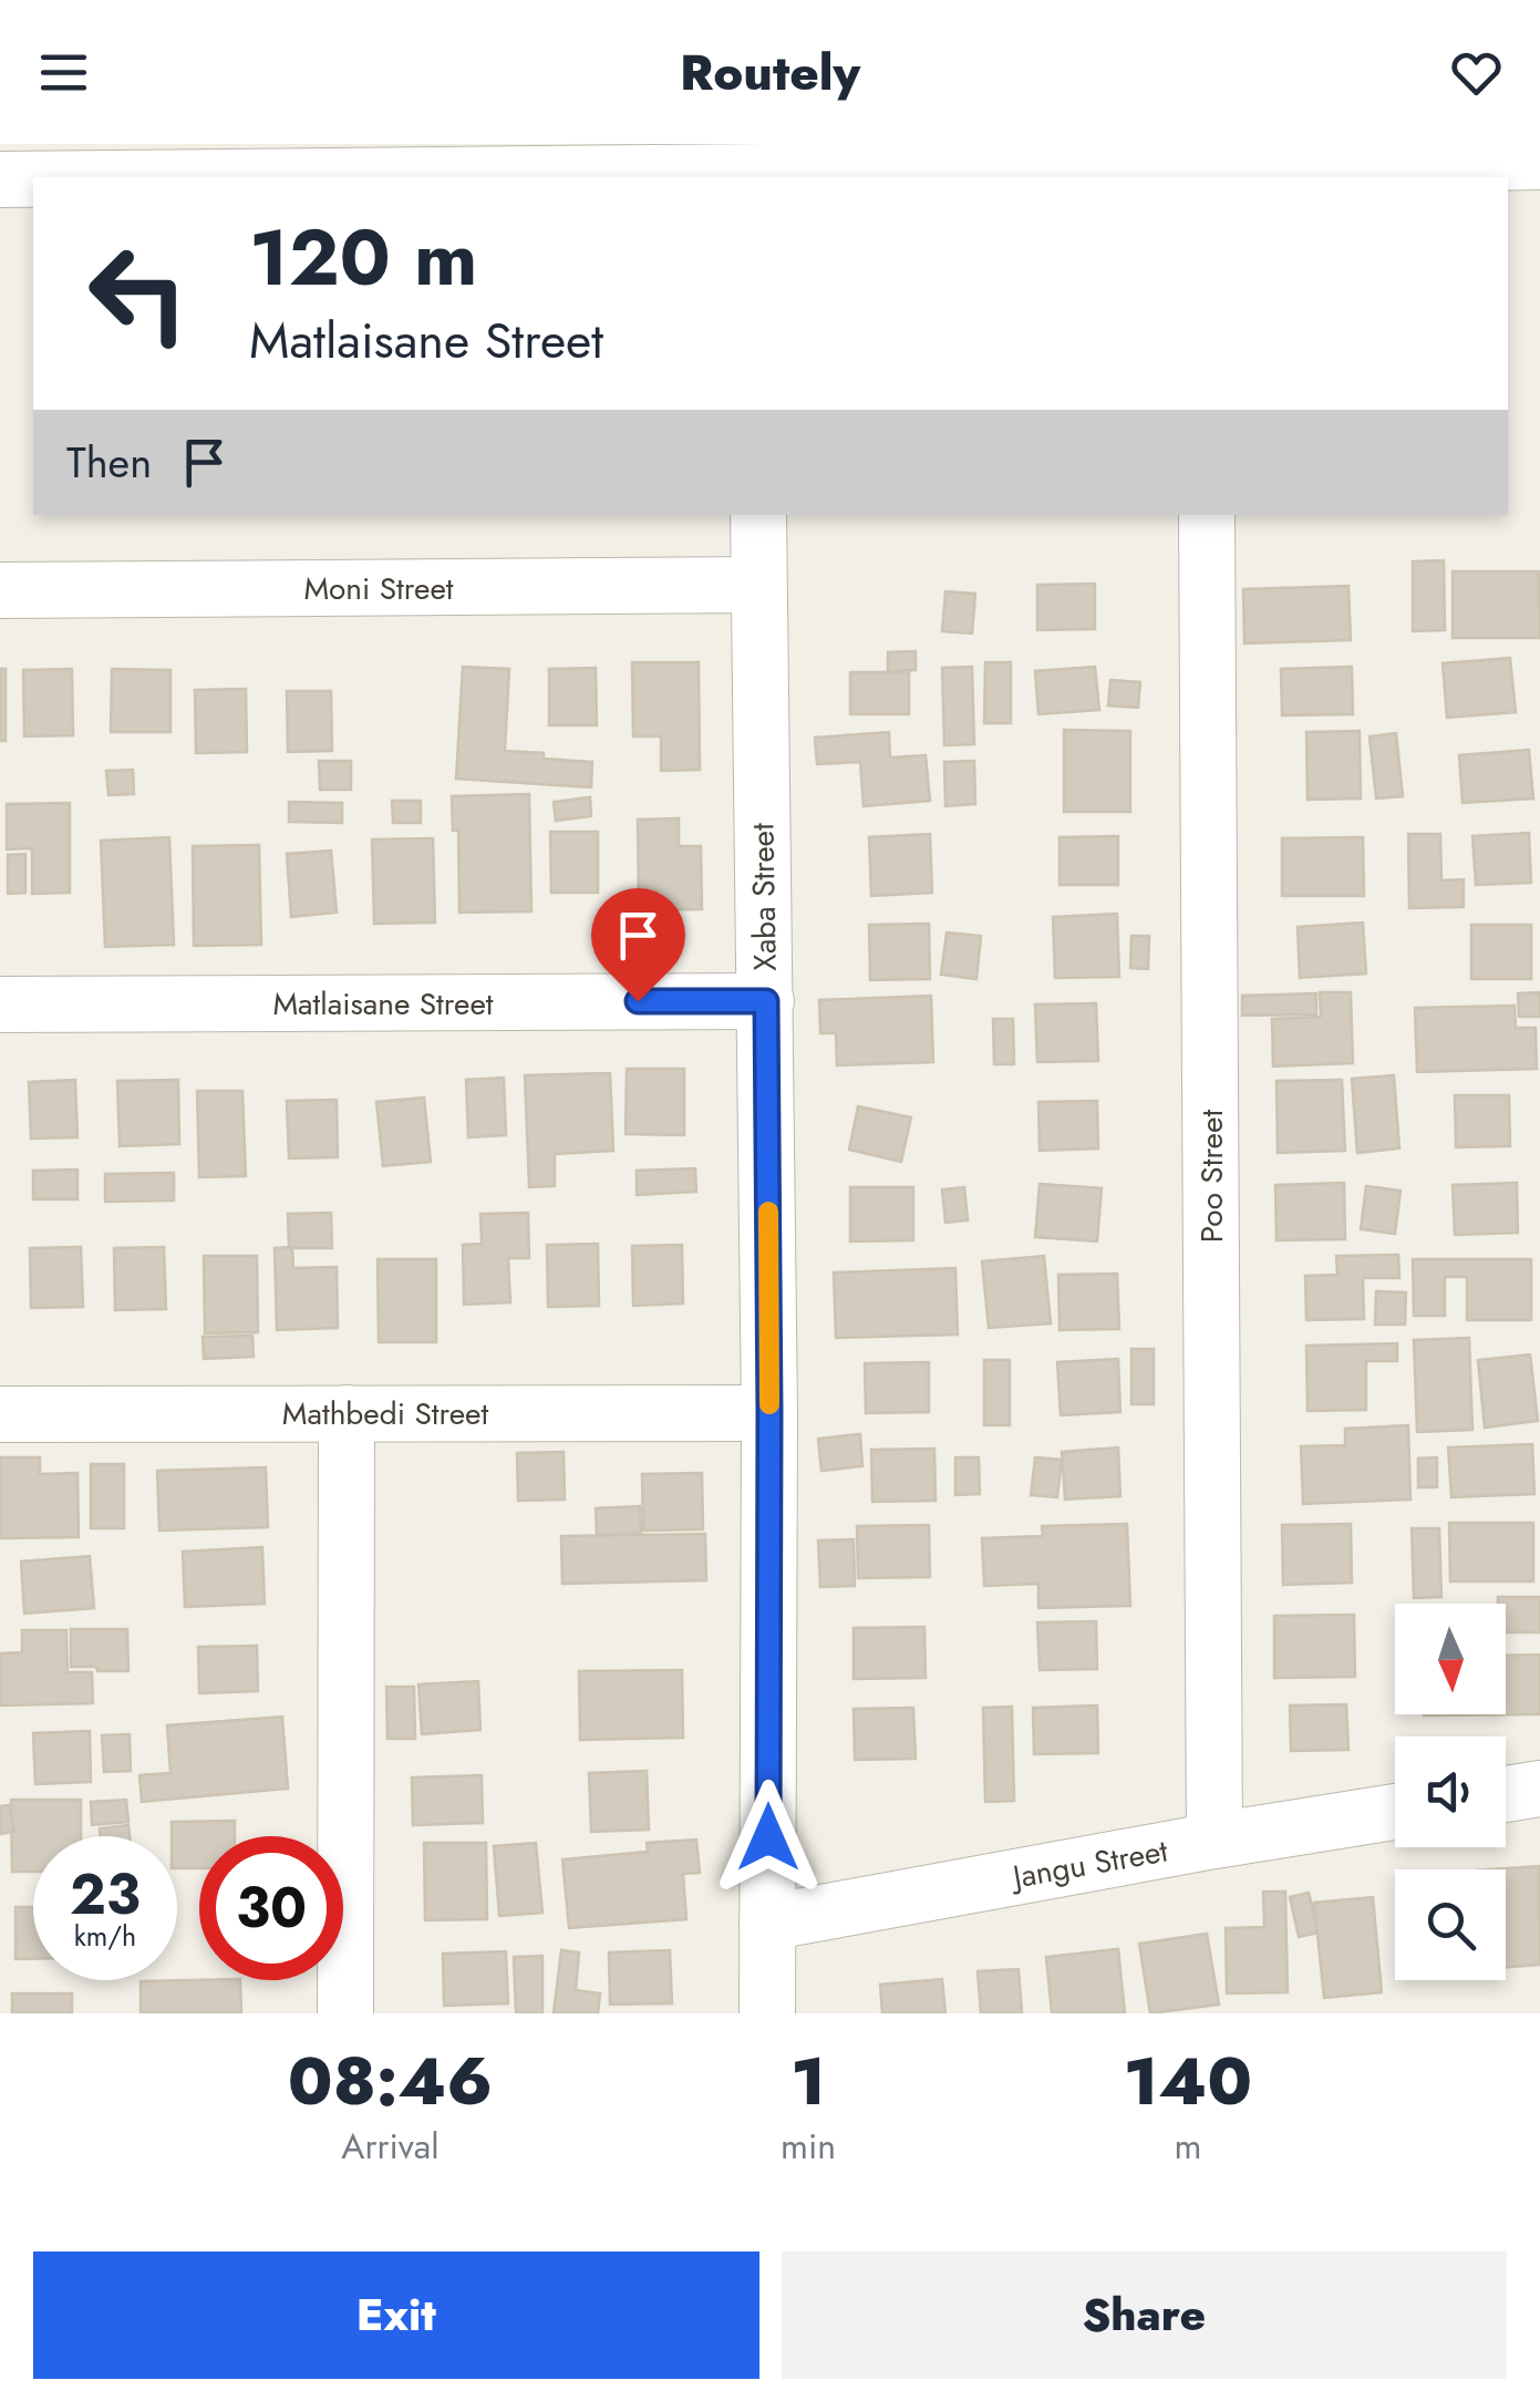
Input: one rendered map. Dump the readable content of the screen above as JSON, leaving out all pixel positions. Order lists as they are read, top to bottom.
{
  "streets": {
    "street": [
      "Moni Street",
      "Xaba Street",
      "Matlaisane Street",
      "Poo Street",
      "Mathbedi Street",
      "Jangu Street"
    ]
  },
  "crossings": [
    ["Moni Street", "Xaba Street"],
    ["Xaba Street", "Matlaisane Street"],
    ["Xaba Street", "Mathbedi Street"],
    ["Xaba Street", "Jangu Street"],
    ["Poo Street", "Jangu Street"]
  ],
  "north": "bottom",
  "page": {
    "header": "Routely",
    "turn": ["120 m", "Matlaisane Street"],
    "then": "Then",
    "speed": "23 km/h",
    "limit": "30",
    "eta": [
      "08:46",
      "Arrival",
      "1",
      "min",
      "140",
      "m"
    ],
    "buttons": ["Exit", "Share"]
  }
}
